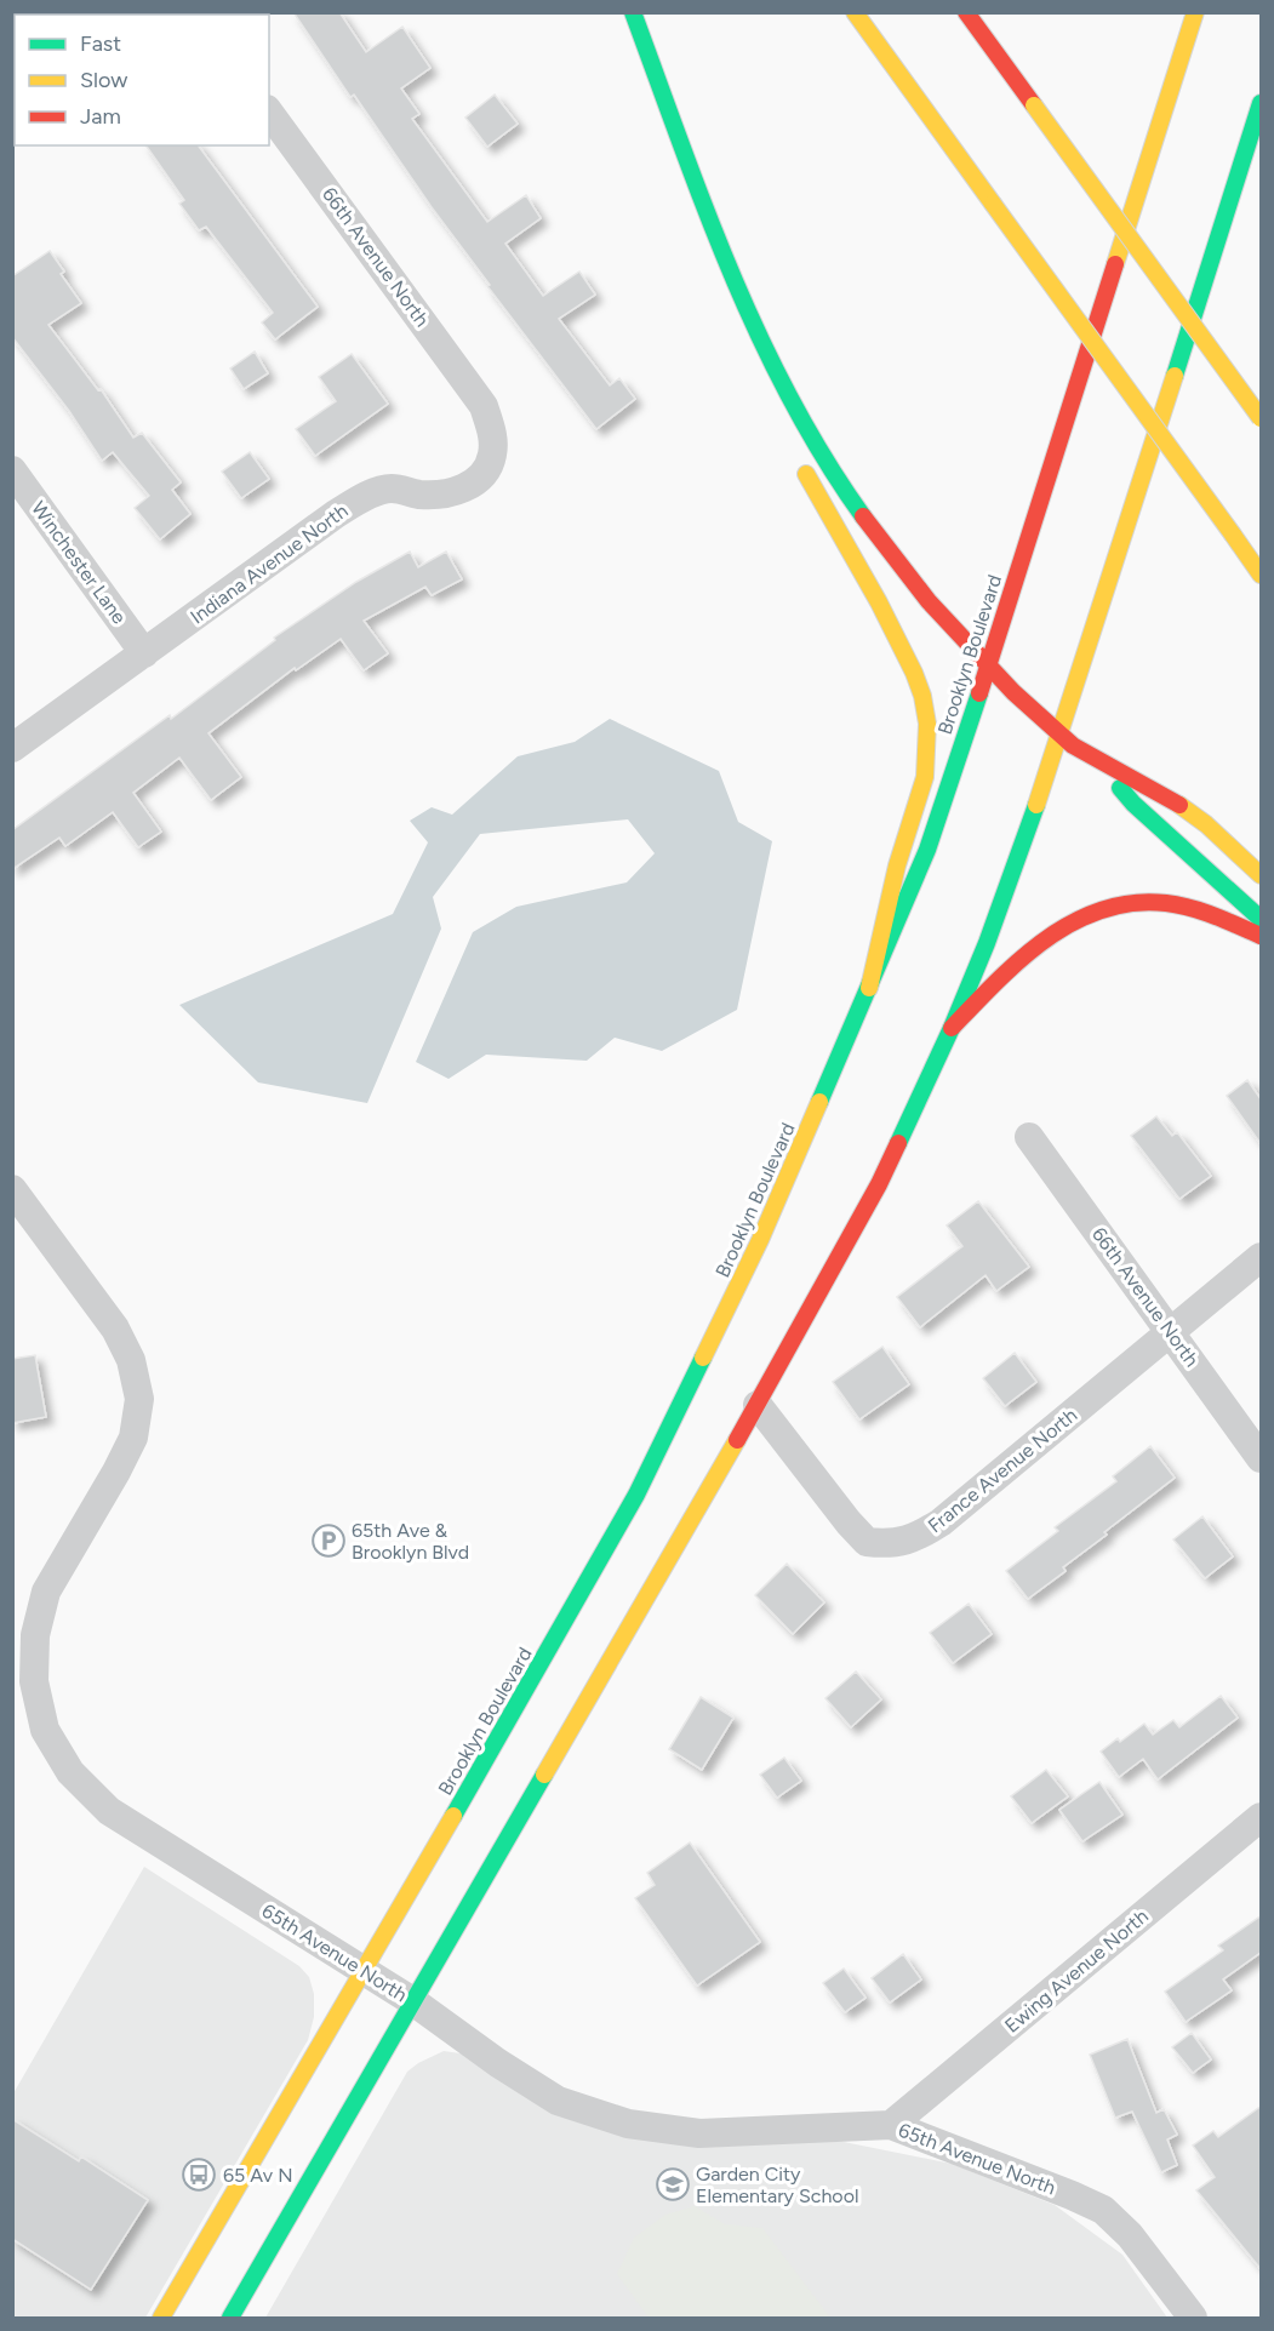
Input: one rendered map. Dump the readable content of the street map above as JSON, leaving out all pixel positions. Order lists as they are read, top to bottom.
{
  "streets": {
    "main road": ["Brooklyn Boulevard"],
    "street": [
      "66th Avenue North",
      "Winchester Lane",
      "Indiana Avenue North",
      "France Avenue North",
      "65th Avenue North",
      "Ewing Avenue North"
    ]
  },
  "crossings": [
    ["66th Avenue North", "Indiana Avenue North"],
    ["66th Avenue North", "France Avenue North"],
    ["Winchester Lane", "Indiana Avenue North"],
    ["Brooklyn Boulevard", "65th Avenue North"],
    ["65th Avenue North", "Ewing Avenue North"]
  ],
  "places": {
    "parking": ["65th Ave & Brooklyn Blvd"],
    "bus stop": ["65 Av N"],
    "school or university": ["Garden City Elementary School"]
  },
  "legend": ["Fast", "Slow", "Jam"]
}
